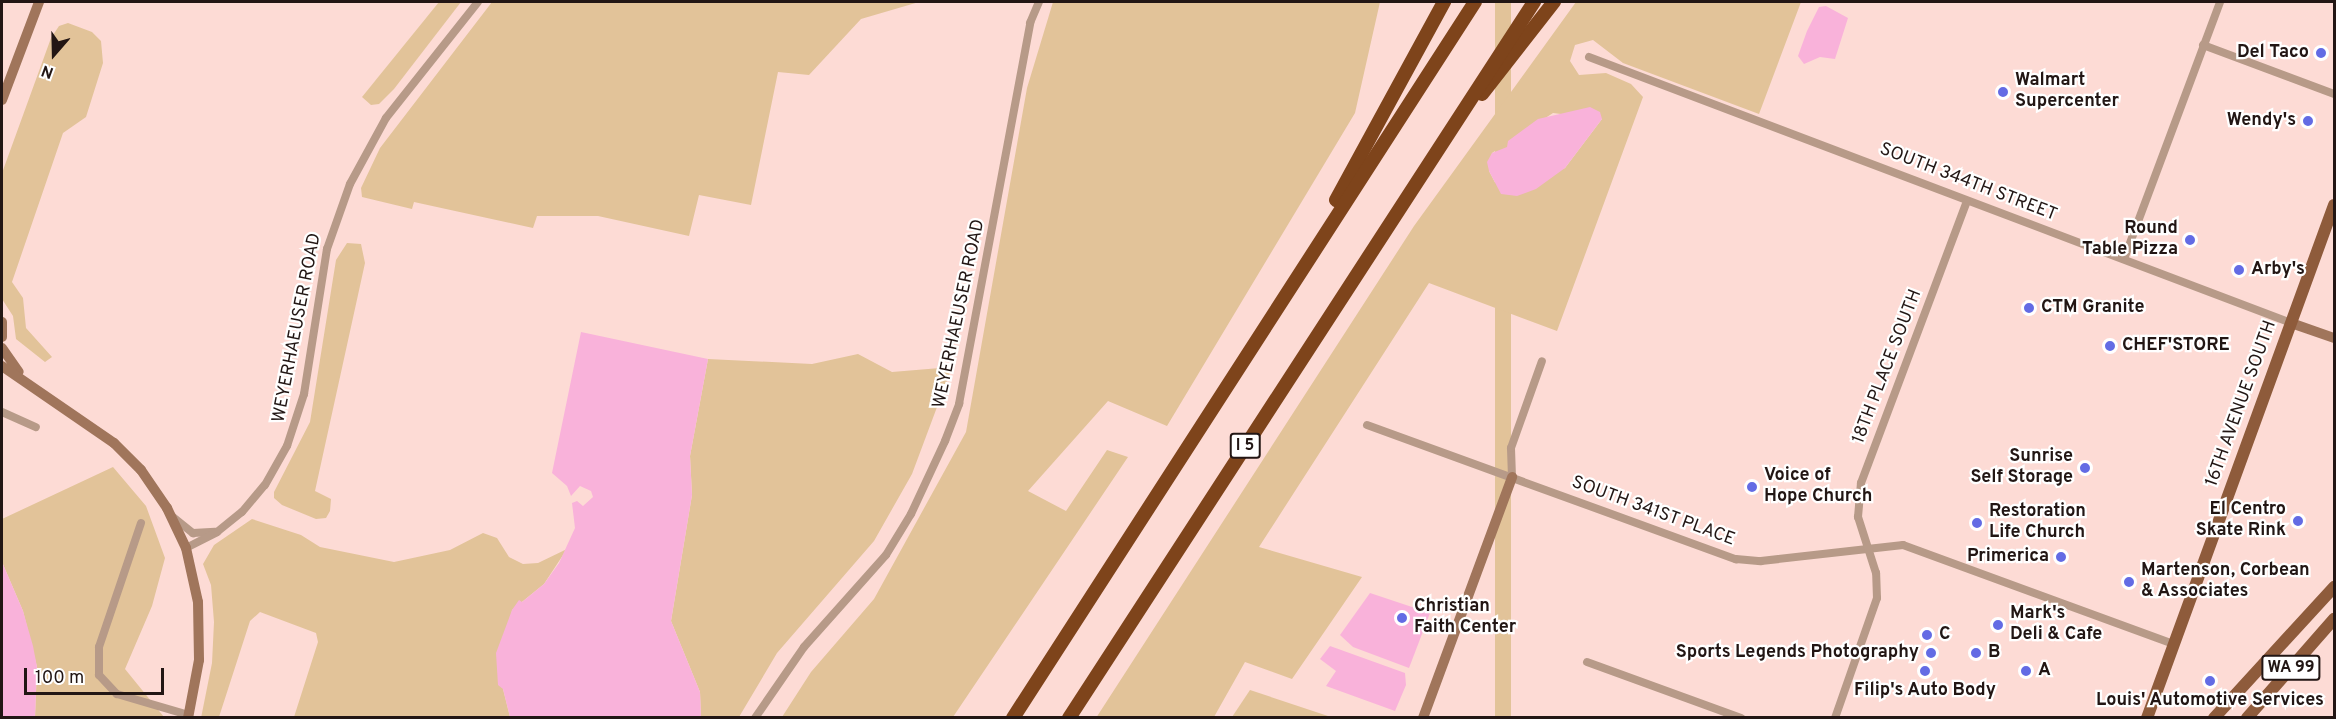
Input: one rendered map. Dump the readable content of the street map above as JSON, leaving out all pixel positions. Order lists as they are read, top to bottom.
{
  "streets": {
    "highway": ["I 5"],
    "main road": ["16TH AVENUE SOUTH", "WA 99"],
    "street": [
      "SOUTH 344TH STREET",
      "WEYERHAEUSER ROAD",
      "18TH PLACE SOUTH",
      "SOUTH 341ST PLACE"
    ]
  },
  "crossings": [
    ["SOUTH 344TH STREET", "18TH PLACE SOUTH"],
    ["SOUTH 344TH STREET", "16TH AVENUE SOUTH"],
    ["18TH PLACE SOUTH", "SOUTH 341ST PLACE"],
    ["16TH AVENUE SOUTH", "SOUTH 341ST PLACE"]
  ],
  "places": [
    "Del Taco",
    "Walmart Supercenter",
    "Wendy's",
    "Round Table Pizza",
    "Arby's",
    "CTM Granite",
    "CHEF'STORE",
    "Sunrise Self Storage",
    "Voice of Hope Church",
    "El Centro Skate Rink",
    "Restoration Life Church",
    "Primerica",
    "Martenson, Corbean & Associates",
    "Christian Faith Center",
    "Mark's Deli & Cafe",
    "C",
    "Sports Legends Photography",
    "B",
    "Filip's Auto Body",
    "A",
    "Louis' Automotive Services"
  ],
  "scale_bar": "100 m",
  "north": "bottom"
}
